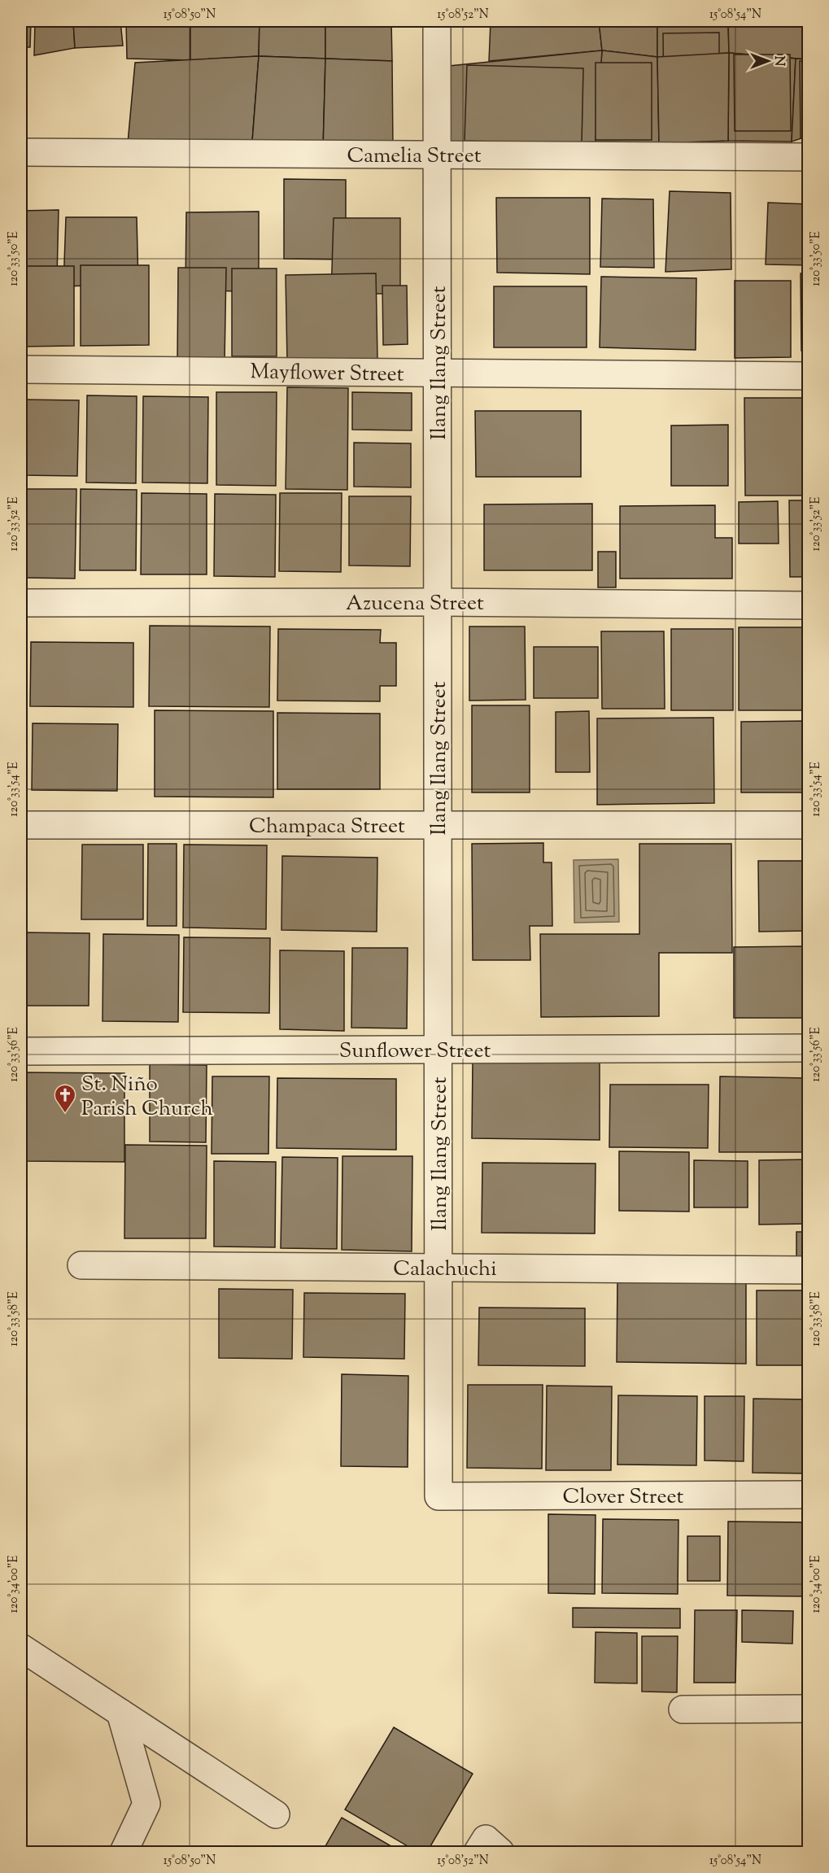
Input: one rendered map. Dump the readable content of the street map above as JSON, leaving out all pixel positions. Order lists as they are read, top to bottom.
{
  "streets": {
    "street": [
      "Camelia Street",
      "Ilang Ilang Street",
      "Mayflower Street",
      "Azucena Street",
      "Champaca Street",
      "Sunflower Street",
      "Calachuchi",
      "Clover Street"
    ]
  },
  "crossings": [
    ["Camelia Street", "Ilang Ilang Street"],
    ["Ilang Ilang Street", "Mayflower Street"],
    ["Ilang Ilang Street", "Azucena Street"],
    ["Ilang Ilang Street", "Champaca Street"],
    ["Ilang Ilang Street", "Sunflower Street"],
    ["Ilang Ilang Street", "Calachuchi"],
    ["Ilang Ilang Street", "Clover Street"]
  ],
  "places": {
    "church": ["St. Niño Parish Church"]
  },
  "north": "right",
  "coordinates": [
    "15°08'50\"N",
    "15°08'52\"N",
    "15°08'54\"N",
    "120°33'50\"E",
    "120°33'52\"E",
    "120°33'54\"E",
    "120°33'56\"E",
    "120°33'58\"E",
    "120°34'00\"E"
  ]
}
